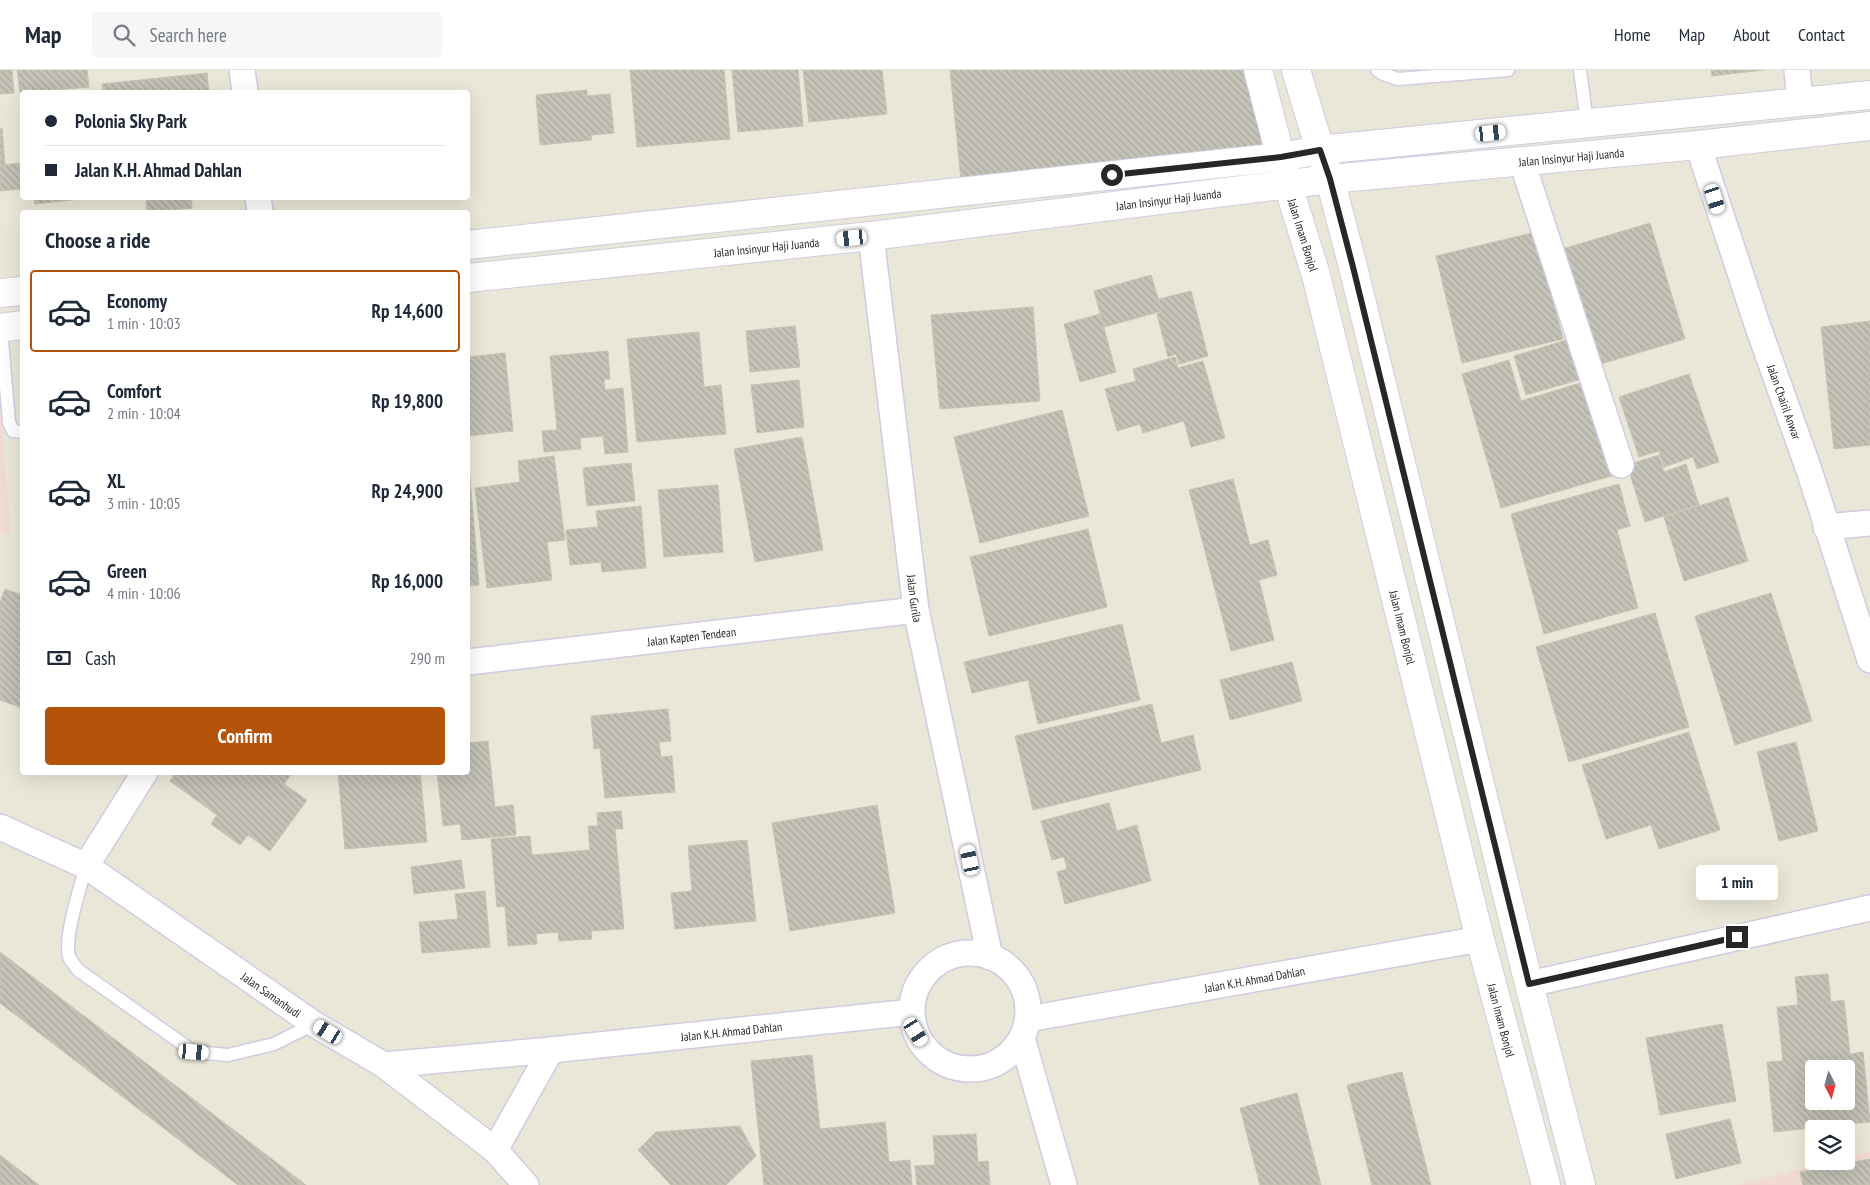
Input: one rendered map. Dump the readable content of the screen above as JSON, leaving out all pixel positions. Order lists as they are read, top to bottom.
{
  "streets": {
    "main road": ["Jalan Insinyur Haji Juanda", "Jalan Imam Bonjol"],
    "street": [
      "Jalan Chairil Anwar",
      "Jalan Gurila",
      "Jalan Kapten Tendean",
      "Jalan K.H. Ahmad Dahlan",
      "Jalan Samanhudi"
    ]
  },
  "crossings": [
    ["Jalan Insinyur Haji Juanda", "Jalan Imam Bonjol"],
    ["Jalan Insinyur Haji Juanda", "Jalan Chairil Anwar"],
    ["Jalan Insinyur Haji Juanda", "Jalan Gurila"],
    ["Jalan Imam Bonjol", "Jalan K.H. Ahmad Dahlan"],
    ["Jalan Gurila", "Jalan Kapten Tendean"],
    ["Jalan Gurila", "Jalan K.H. Ahmad Dahlan"],
    ["Jalan K.H. Ahmad Dahlan", "Jalan Samanhudi"]
  ],
  "north": "bottom",
  "page": {
    "header": "Map",
    "search": "Search here",
    "nav": [
      "Home",
      "Map",
      "About",
      "Contact"
    ],
    "banner": ["Polonia Sky Park", "Jalan K.H. Ahmad Dahlan"],
    "heading": "Choose a ride",
    "list": [
      {
        "name": "Economy",
        "note": "1 min · 10:03",
        "value": "Rp 14,600"
      },
      {
        "name": "Comfort",
        "note": "2 min · 10:04",
        "value": "Rp 19,800"
      },
      {
        "name": "XL",
        "note": "3 min · 10:05",
        "value": "Rp 24,900"
      },
      {
        "name": "Green",
        "note": "4 min · 10:06",
        "value": "Rp 16,000"
      }
    ],
    "pay": ["Cash", "290 m"],
    "buttons": "Confirm",
    "bubble": "1 min"
  }
}
